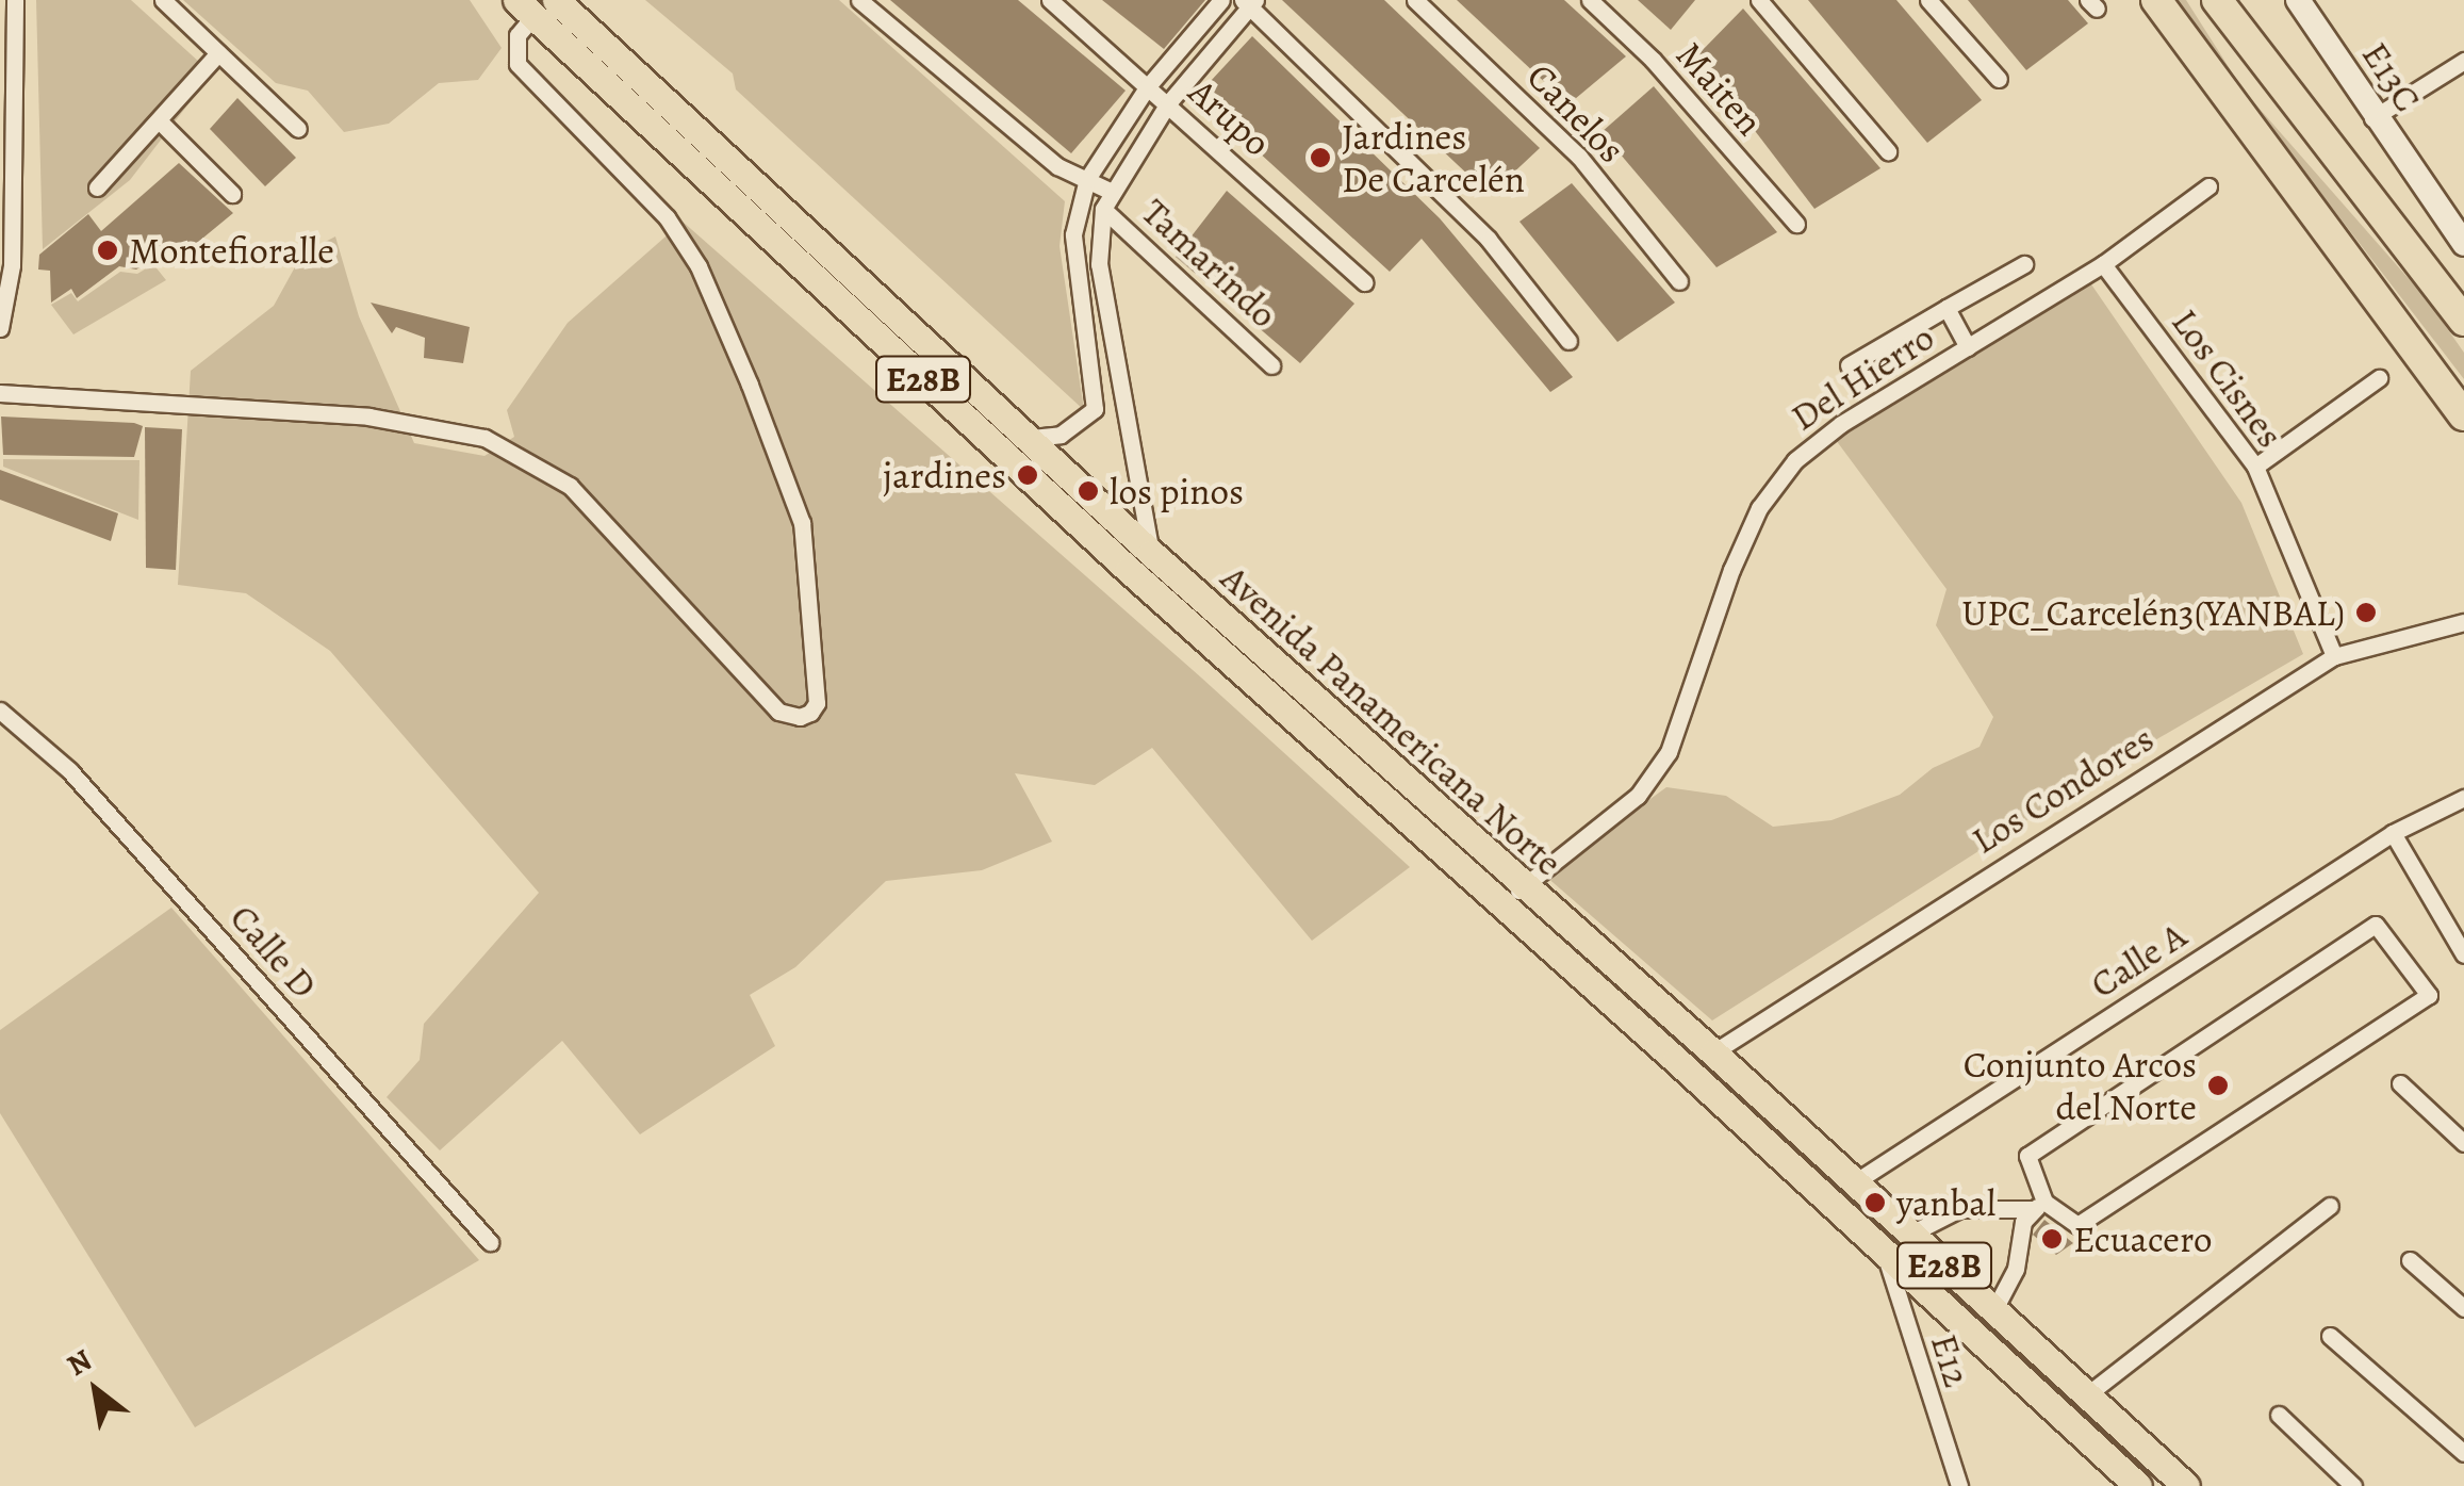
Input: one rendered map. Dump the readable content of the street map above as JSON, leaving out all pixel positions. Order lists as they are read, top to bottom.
{
  "streets": {
    "main road": ["E28B", "Avenida Panamericana Norte"],
    "street": [
      "E13C",
      "Maiten",
      "Canelos",
      "Arupo",
      "Tamarindo",
      "Del Hierro",
      "Los Cisnes",
      "Los Condores",
      "Calle D",
      "Calle A",
      "E12"
    ]
  },
  "crossings": [
    ["Del Hierro", "Los Cisnes"],
    ["Del Hierro", "Avenida Panamericana Norte"],
    ["Los Cisnes", "Los Condores"],
    ["Avenida Panamericana Norte", "Los Condores"],
    ["Avenida Panamericana Norte", "Calle A"],
    ["Avenida Panamericana Norte", "E12"]
  ],
  "places": [
    "Jardines De Carcelén",
    "Montefioralle",
    "jardines",
    "los pinos",
    "UPC_Carcelén3(YANBAL)",
    "Conjunto Arcos del Norte",
    "yanbal",
    "Ecuacero"
  ],
  "north": "top left"
}
